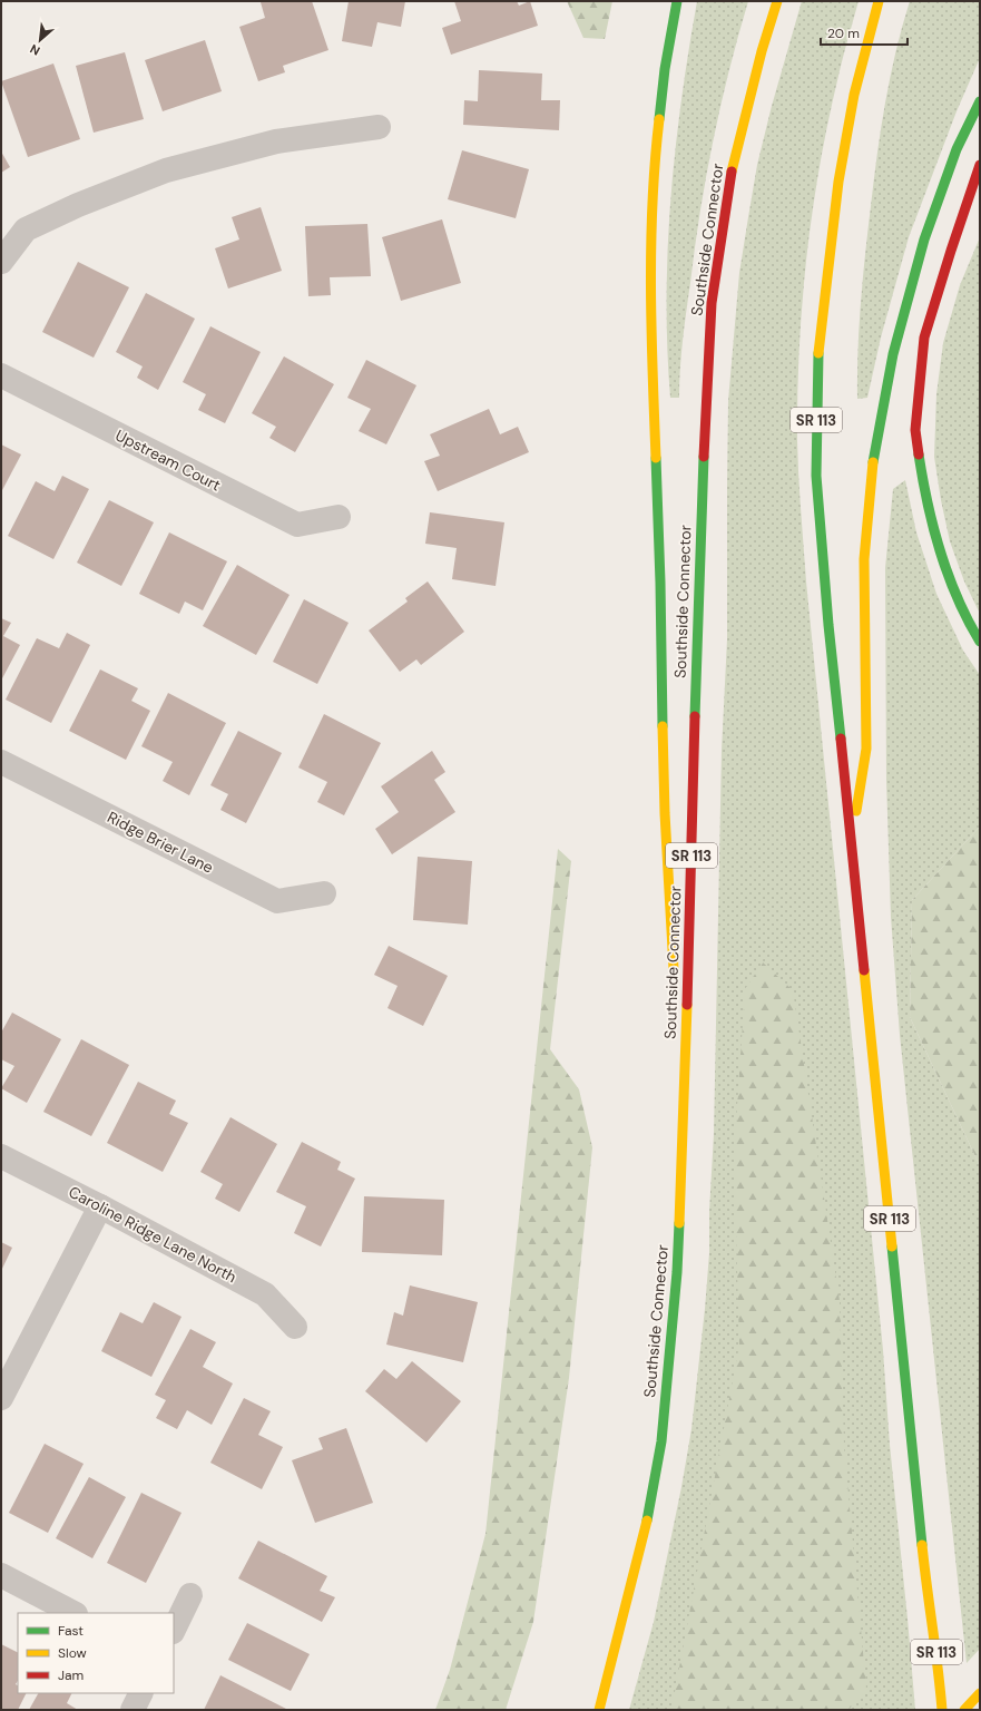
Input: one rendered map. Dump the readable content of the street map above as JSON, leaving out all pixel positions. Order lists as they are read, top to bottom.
{
  "streets": {
    "highway": ["Southside Connector", "SR 113"],
    "street": ["Upstream Court", "Ridge Brier Lane", "Caroline Ridge Lane North"]
  },
  "legend": ["Fast", "Slow", "Jam"],
  "scale_bar": "20 m",
  "north": "bottom left"
}
